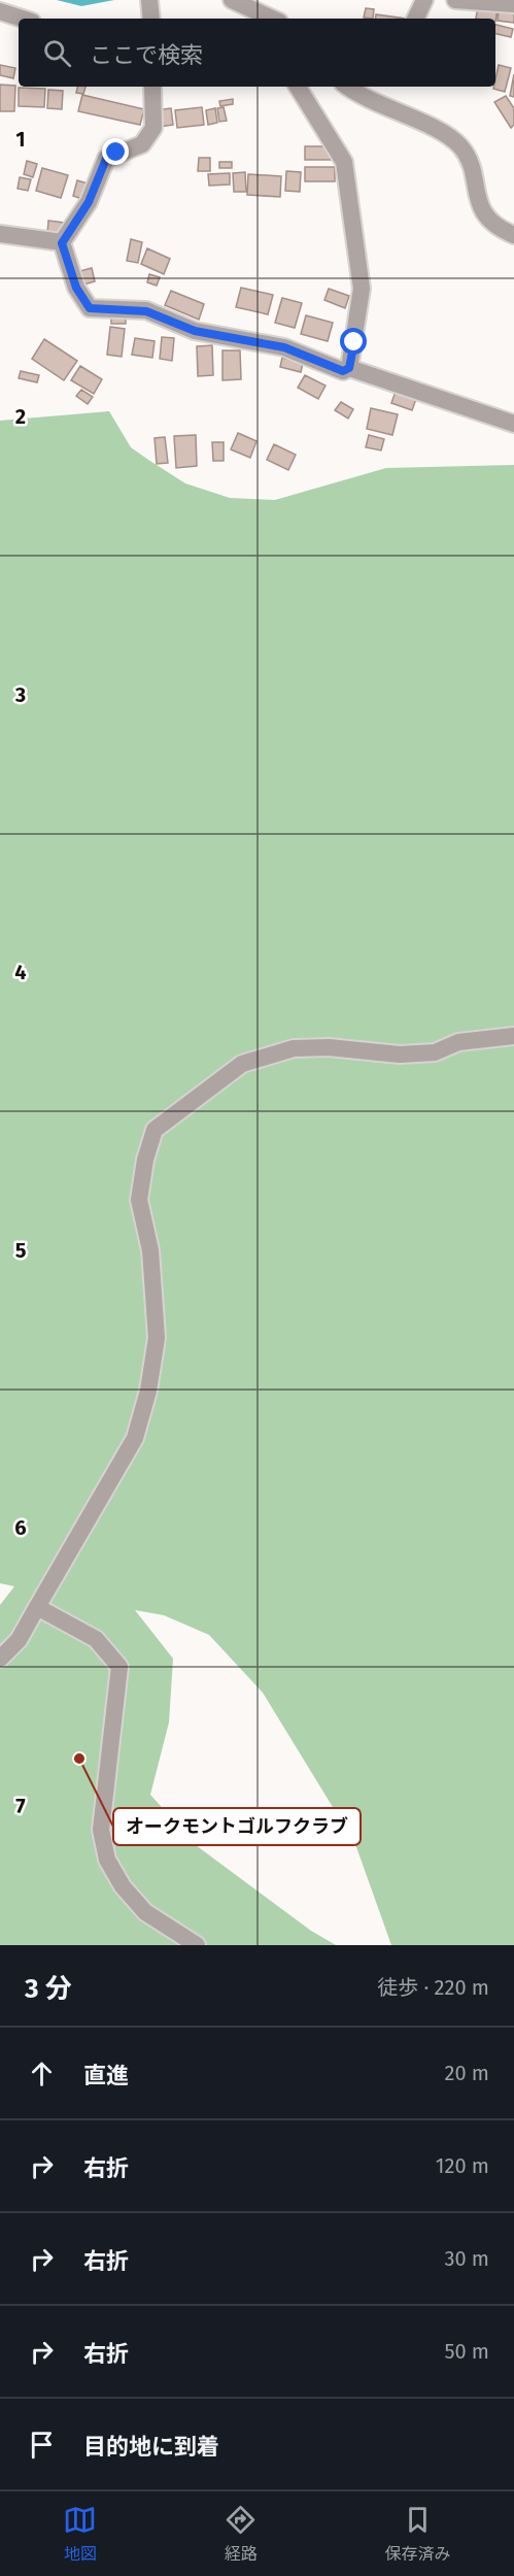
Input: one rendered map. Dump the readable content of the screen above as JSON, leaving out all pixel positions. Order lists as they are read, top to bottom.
{
  "places": ["オークモントゴルフクラブ"],
  "page": {
    "search": "ここで検索",
    "heading": ["3 分", "徒歩 · 220 m"],
    "list": [
      ["直進", "20 m"],
      ["右折", "120 m"],
      ["右折", "30 m"],
      ["右折", "50 m"],
      "目的地に到着"
    ],
    "nav": ["地図", "経路", "保存済み"]
  },
  "grid": {
    "rows": [
      "1",
      "2",
      "3",
      "4",
      "5",
      "6",
      "7"
    ]
  }
}
